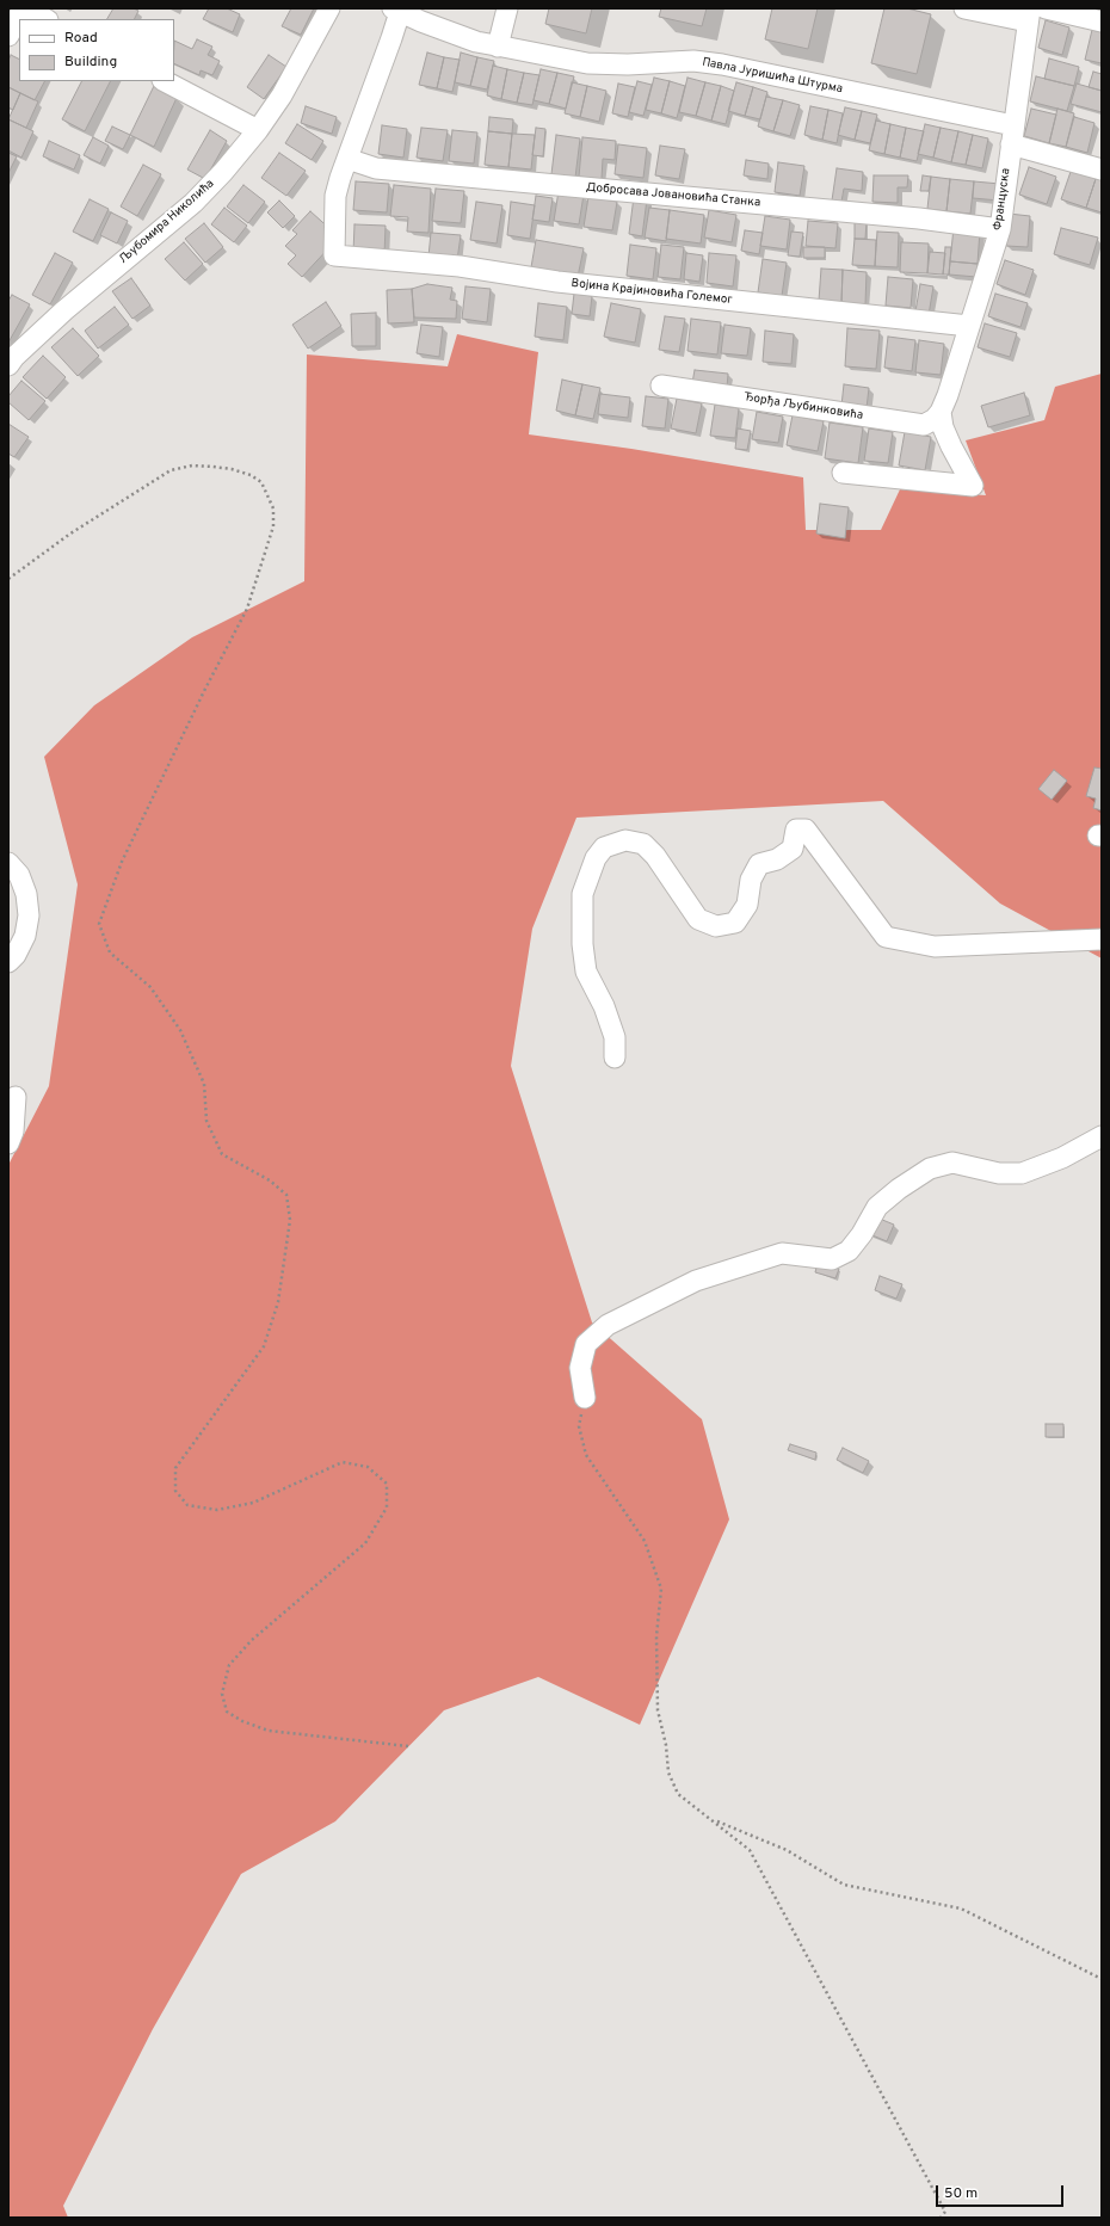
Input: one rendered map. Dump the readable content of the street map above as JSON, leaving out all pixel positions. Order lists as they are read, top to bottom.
{
  "streets": {
    "street": [
      "Павла Јуришића Штурма",
      "Добросава Јовановића Станка",
      "Француска",
      "Љубомира Николића",
      "Војина Крајиновића Големог",
      "Ђорђа Љубинковића"
    ]
  },
  "crossings": [
    ["Павла Јуришића Штурма", "Француска"],
    ["Добросава Јовановића Станка", "Француска"],
    ["Добросава Јовановића Станка", "Војина Крајиновића Големог"],
    ["Француска", "Војина Крајиновића Големог"],
    ["Француска", "Ђорђа Љубинковића"]
  ],
  "legend": ["Road", "Building"],
  "scale_bar": "50 m"
}
